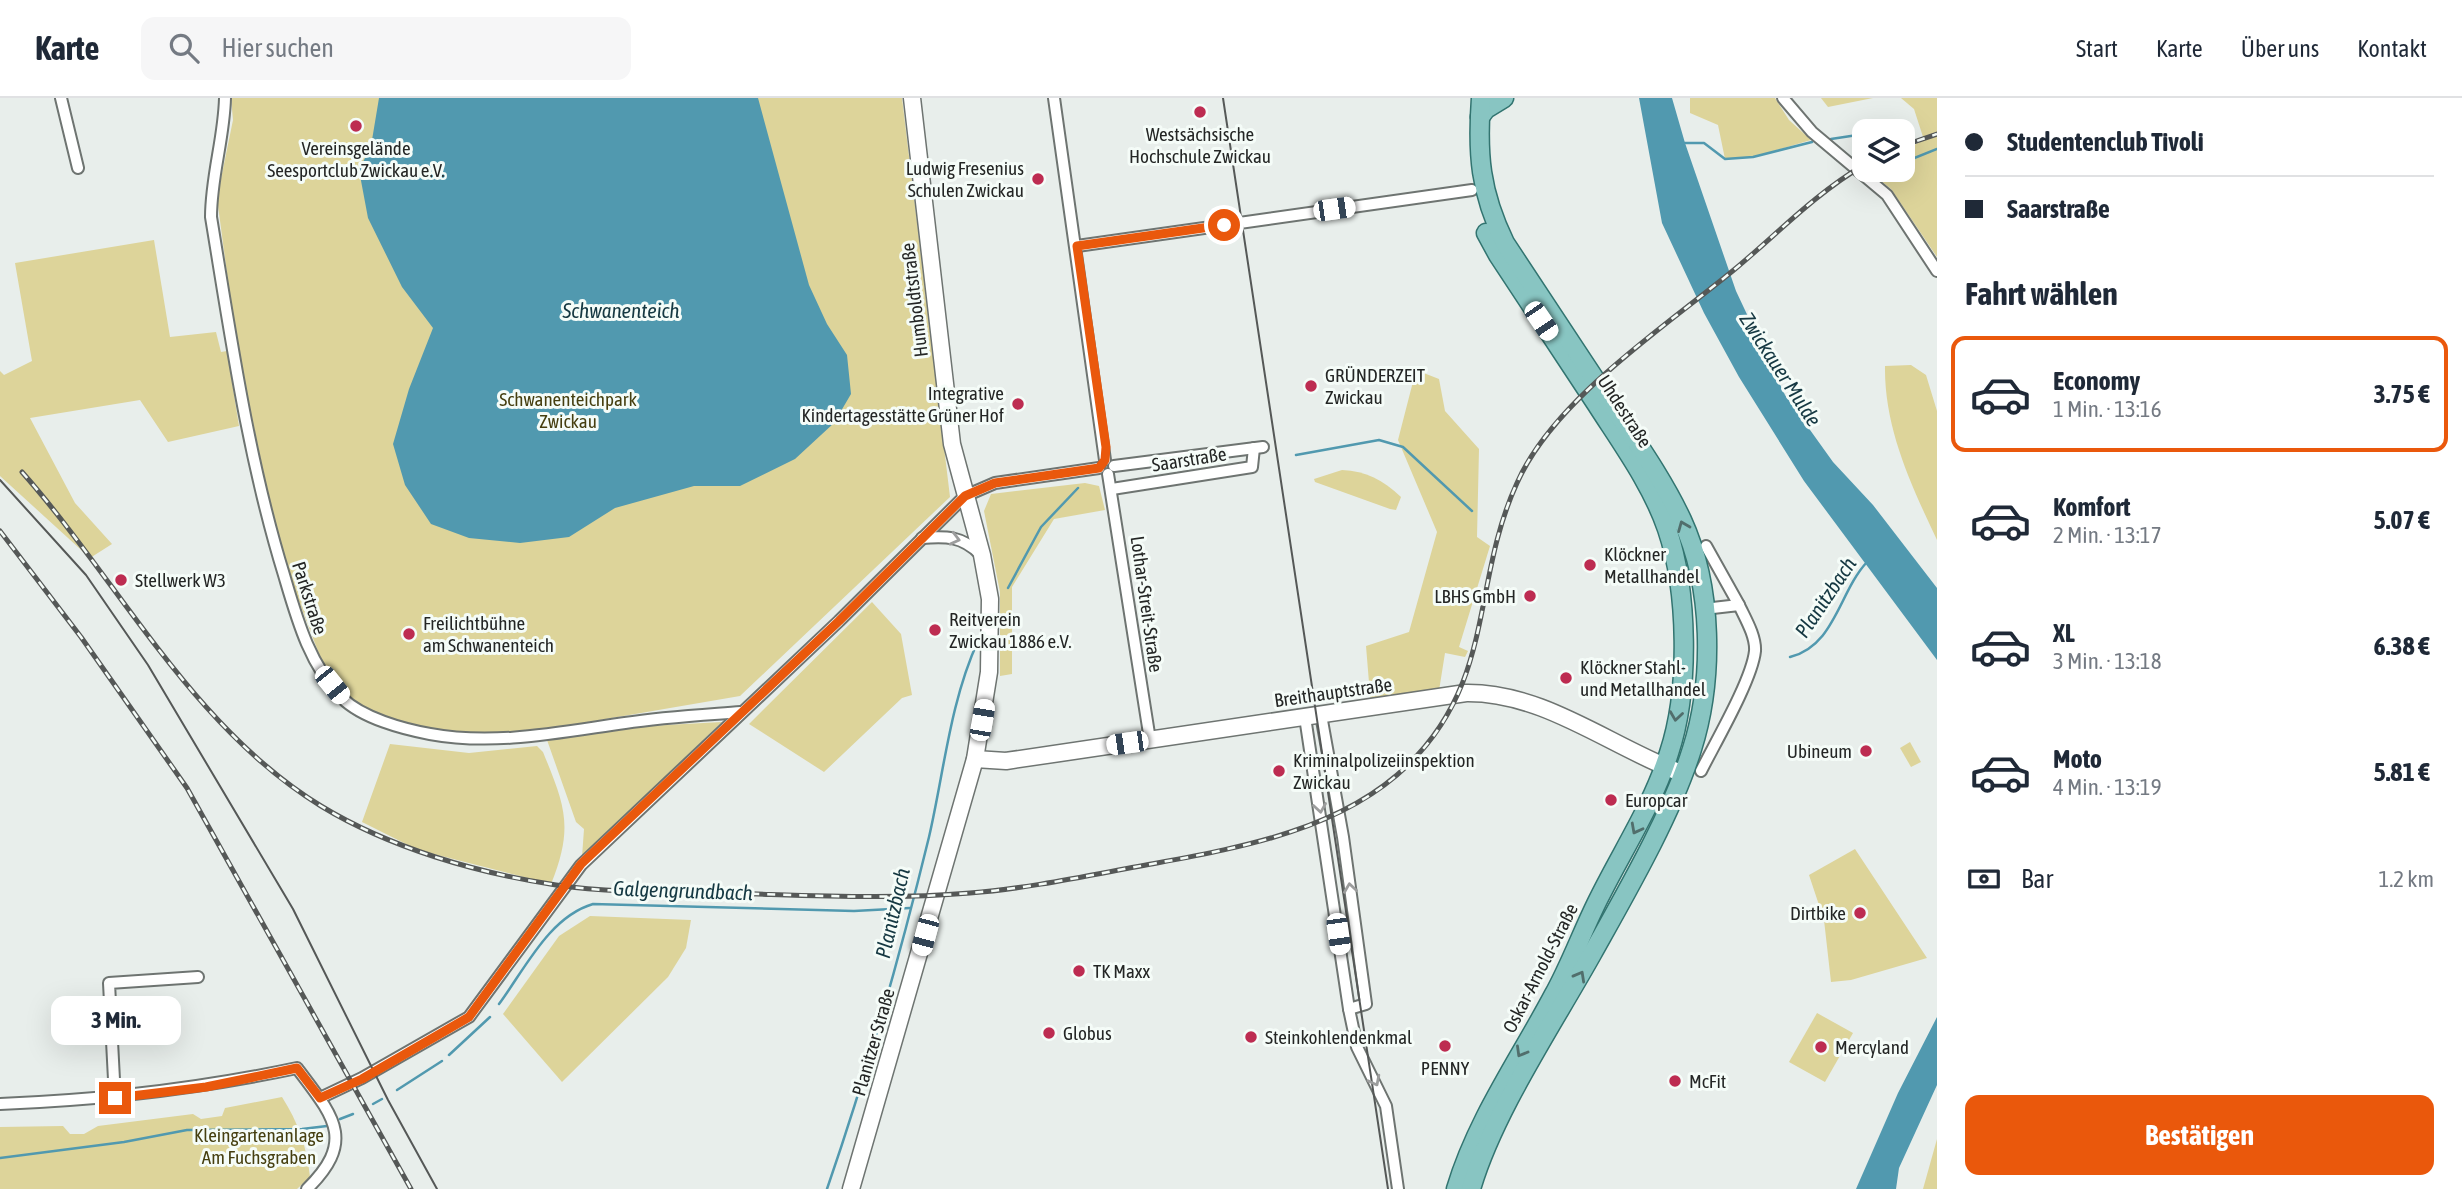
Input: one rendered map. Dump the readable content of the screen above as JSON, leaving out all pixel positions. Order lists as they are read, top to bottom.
{
  "streets": {
    "main road": [
      "Humboldtstraße",
      "Uhdestraße",
      "Breithauptstraße",
      "Oskar-Arnold-Straße",
      "Planitzer Straße"
    ],
    "street": ["Saarstraße", "Parkstraße", "Lothar-Streit-Straße"]
  },
  "crossings": [
    ["Humboldtstraße", "Saarstraße"],
    ["Humboldtstraße", "Planitzer Straße"],
    ["Uhdestraße", "Breithauptstraße"],
    ["Uhdestraße", "Oskar-Arnold-Straße"],
    ["Saarstraße", "Parkstraße"],
    ["Saarstraße", "Lothar-Streit-Straße"],
    ["Saarstraße", "Planitzer Straße"],
    ["Lothar-Streit-Straße", "Breithauptstraße"],
    ["Breithauptstraße", "Oskar-Arnold-Straße"],
    ["Breithauptstraße", "Planitzer Straße"]
  ],
  "water": [
    "Schwanenteich",
    "Zwickauer Mulde",
    "Planitzbach",
    "Galgengrundbach"
  ],
  "parks": ["Schwanenteichpark Zwickau", "Kleingartenanlage Am Fuchsgraben"],
  "places": [
    "Westsächsische Hochschule Zwickau",
    "Vereinsgelände Seesportclub Zwickau e.V.",
    "Ludwig Fresenius Schulen Zwickau",
    "GRÜNDERZEIT Zwickau",
    "Integrative Kindertagesstätte Grüner Hof",
    "Klöckner Metallhandel",
    "Stellwerk W3",
    "LBHS GmbH",
    "Reitverein Zwickau 1886 e.V.",
    "Freilichtbühne am Schwanenteich",
    "Klöckner Stahl- und Metallhandel",
    "Ubineum",
    "Kriminalpolizeiinspektion Zwickau",
    "Europcar",
    "Dirtbike",
    "TK Maxx",
    "Globus",
    "Steinkohlendenkmal",
    "PENNY",
    "Mercyland",
    "McFit"
  ],
  "page": {
    "header": "Karte",
    "search": "Hier suchen",
    "nav": [
      "Start",
      "Karte",
      "Über uns",
      "Kontakt"
    ],
    "banner": ["Studentenclub Tivoli", "Saarstraße"],
    "heading": "Fahrt wählen",
    "list": [
      {
        "name": "Economy",
        "note": "1 Min. · 13:16",
        "value": "3.75 €"
      },
      {
        "name": "Komfort",
        "note": "2 Min. · 13:17",
        "value": "5.07 €"
      },
      {
        "name": "XL",
        "note": "3 Min. · 13:18",
        "value": "6.38 €"
      },
      {
        "name": "Moto",
        "note": "4 Min. · 13:19",
        "value": "5.81 €"
      }
    ],
    "pay": ["Bar", "1.2 km"],
    "bubble": "3 Min.",
    "buttons": "Bestätigen"
  }
}
